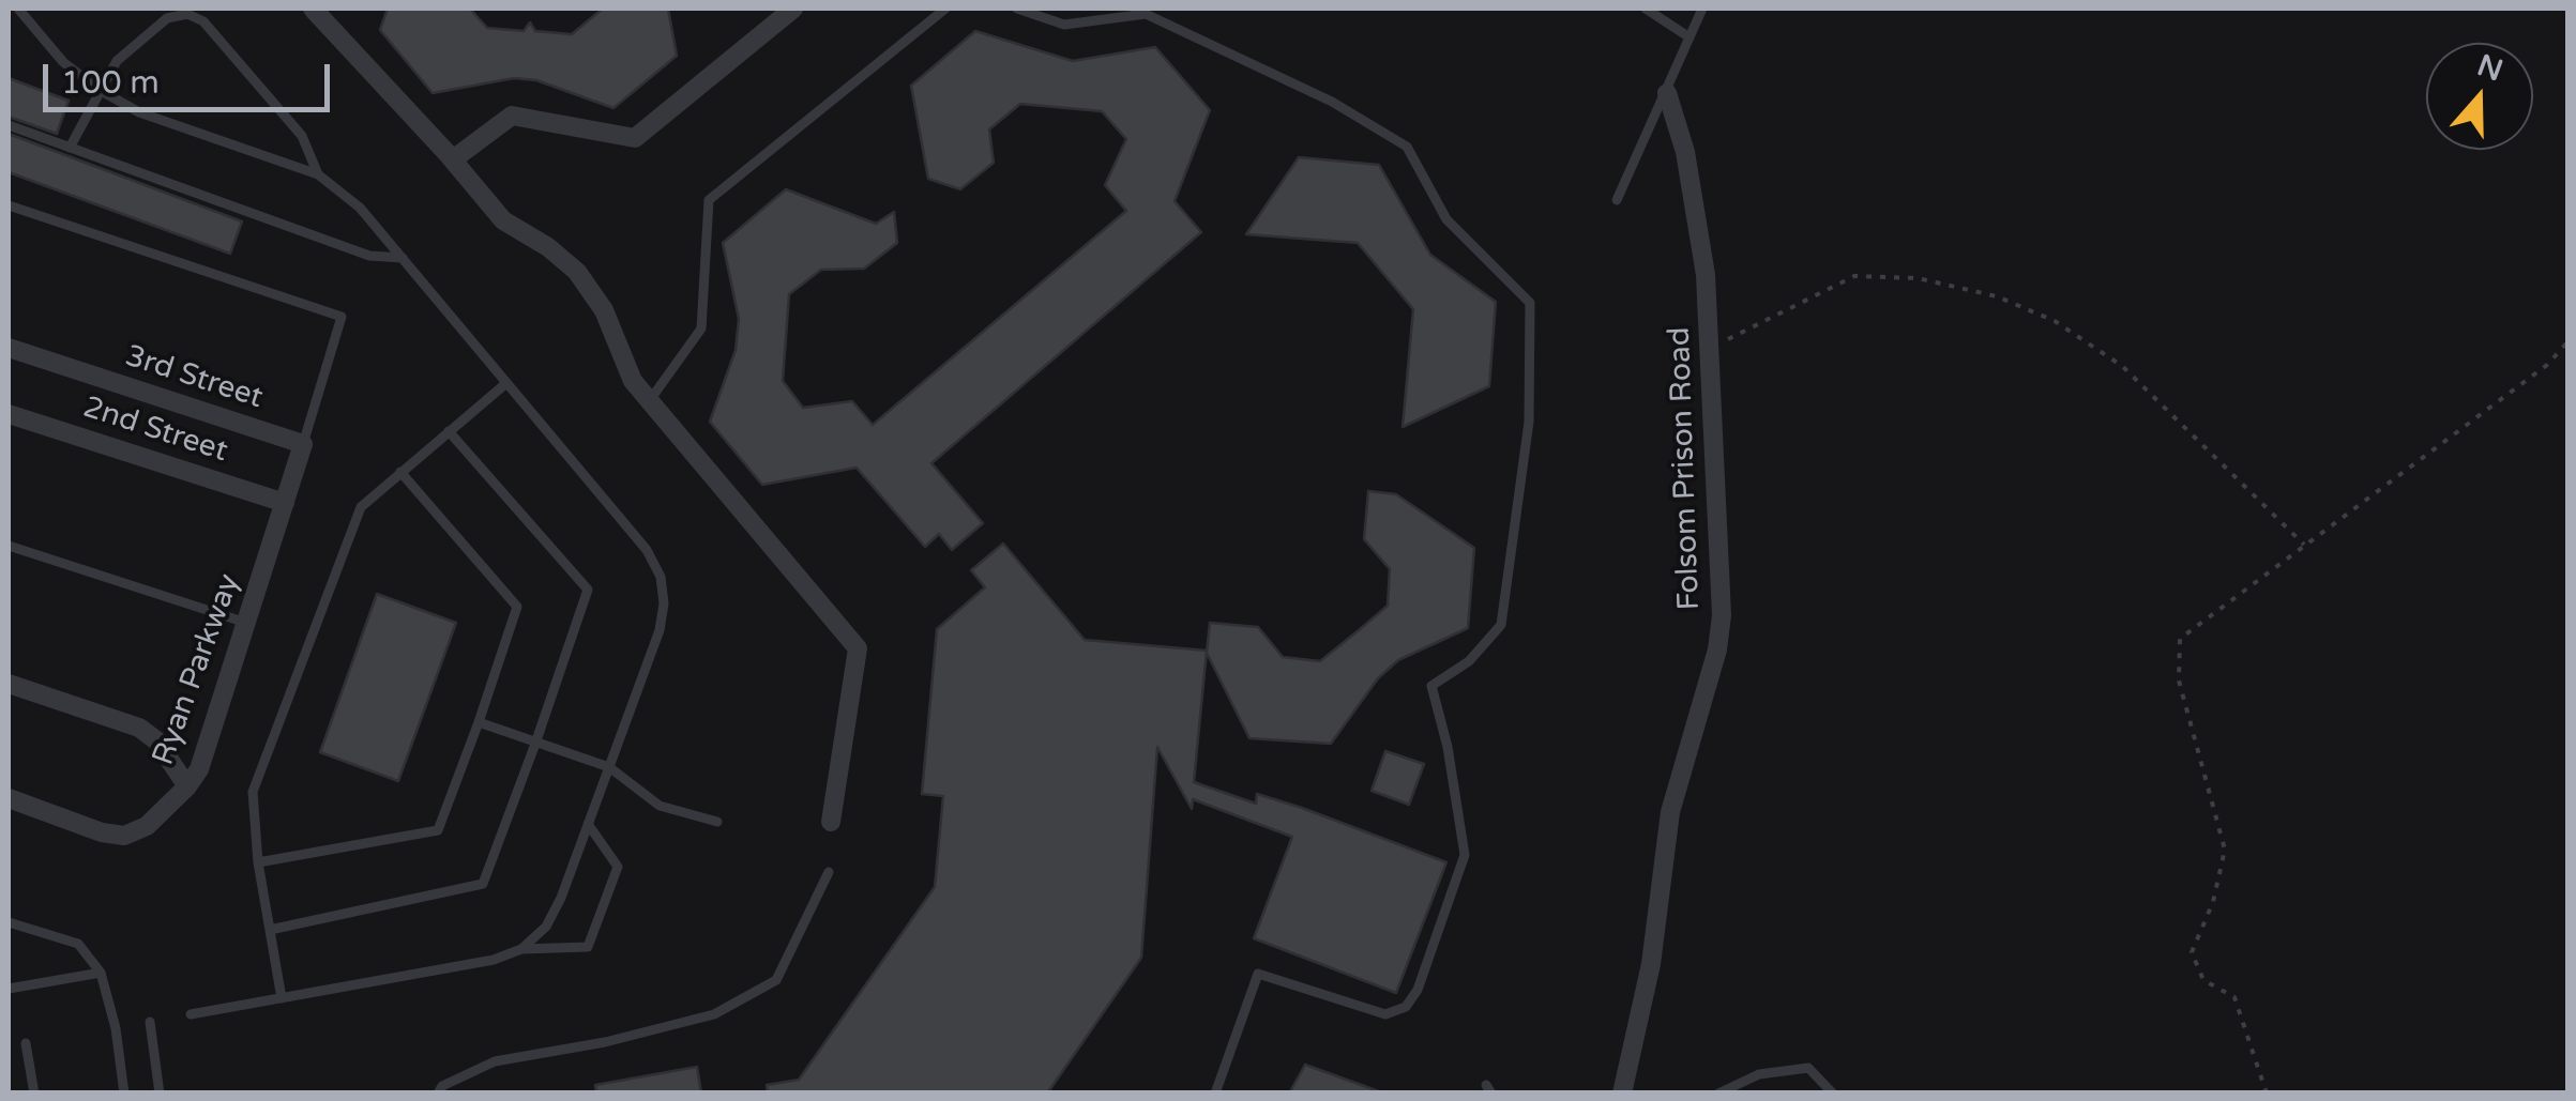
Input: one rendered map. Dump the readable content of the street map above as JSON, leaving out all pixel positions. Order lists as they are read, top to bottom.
{
  "streets": {
    "street": [
      "3rd Street",
      "2nd Street",
      "Folsom Prison Road",
      "Ryan Parkway"
    ]
  },
  "crossings": [
    ["2nd Street", "Ryan Parkway"]
  ],
  "scale_bar": "100 m",
  "north": "top"
}
